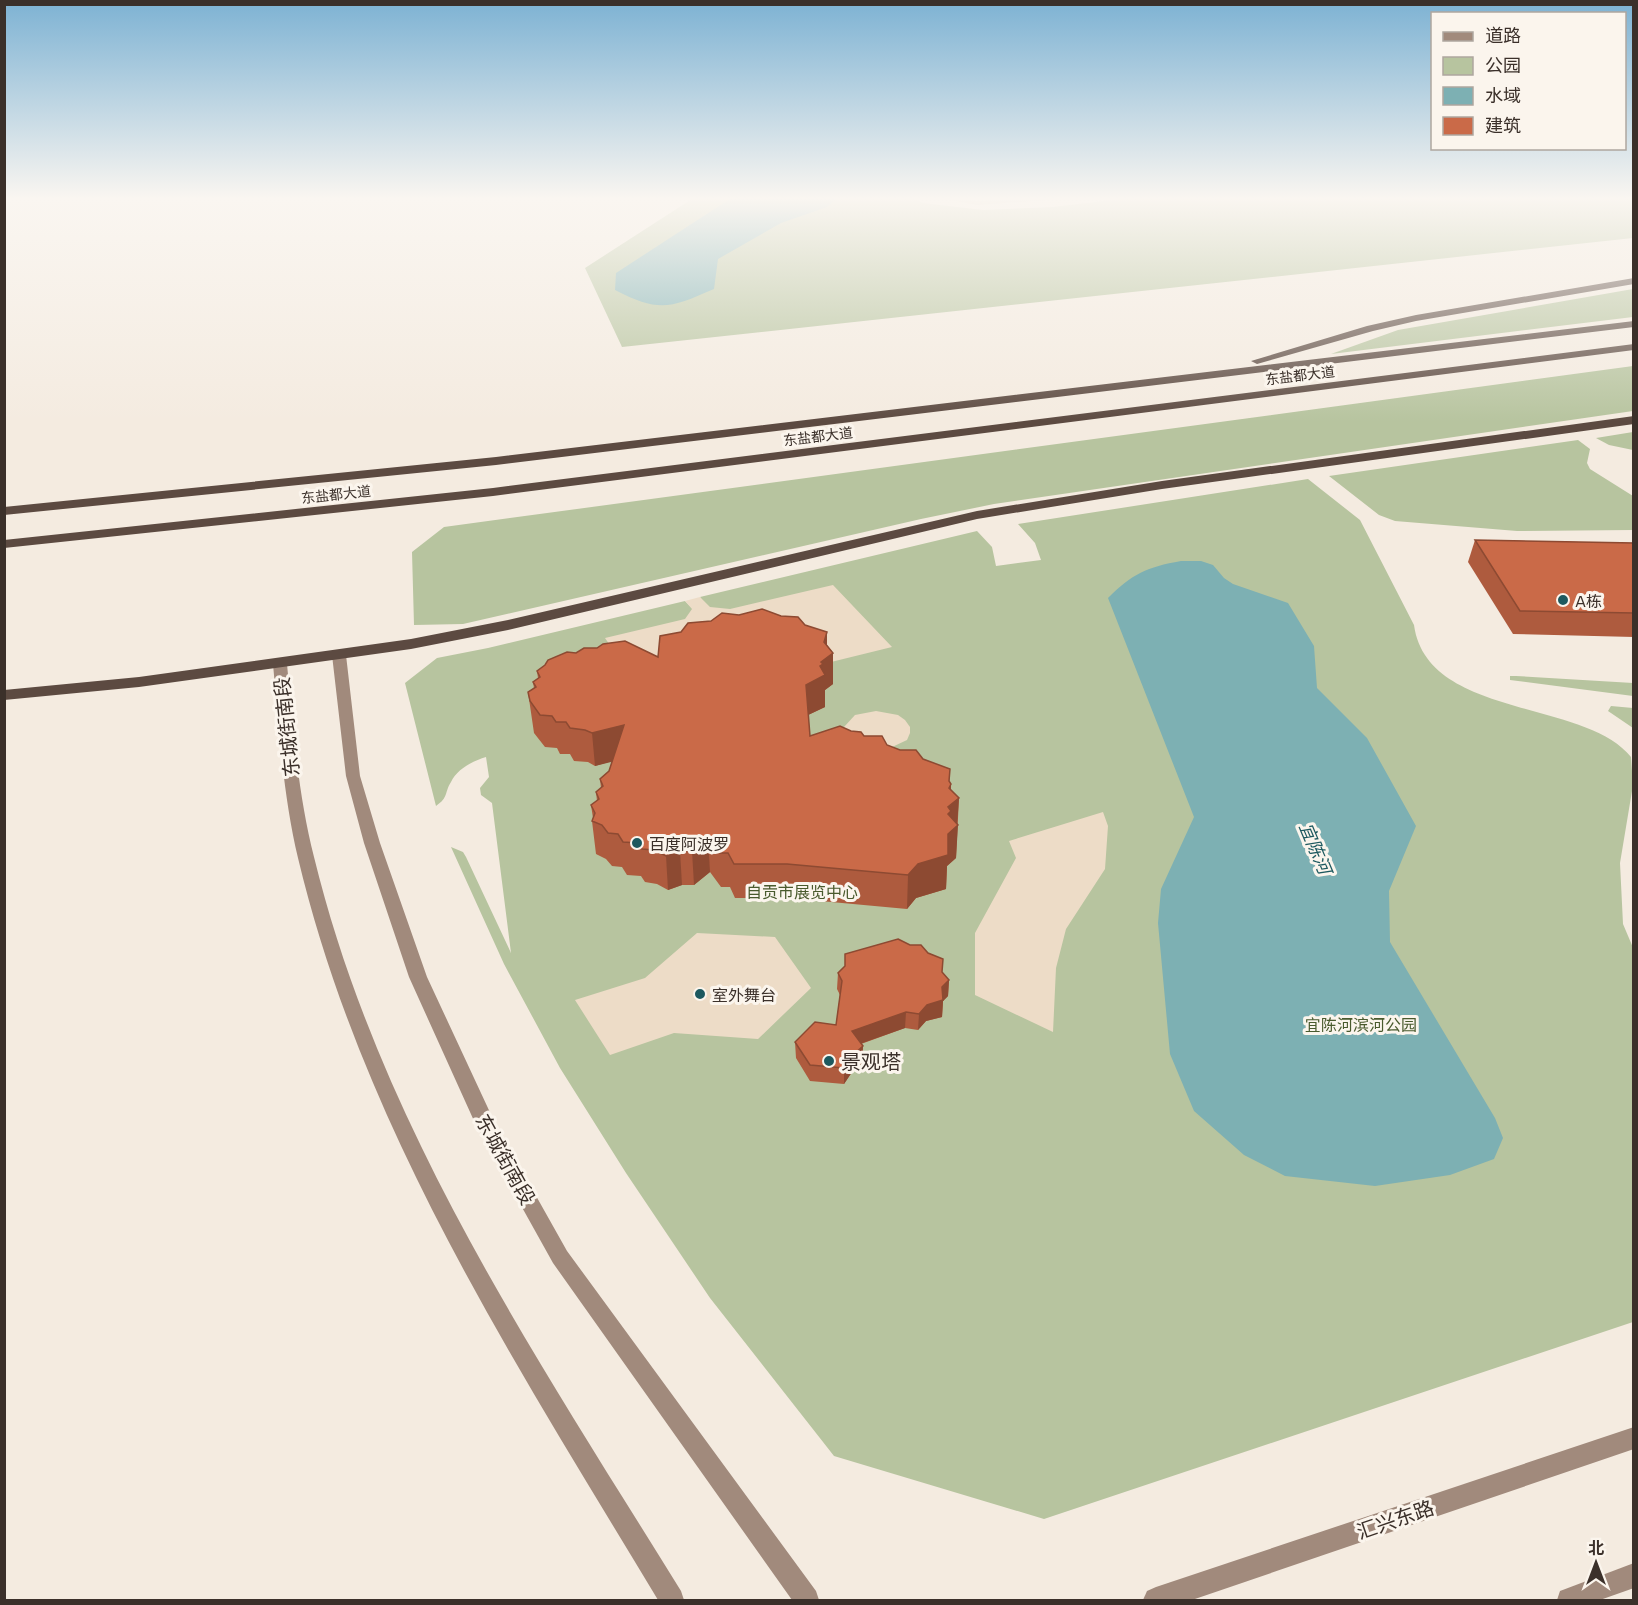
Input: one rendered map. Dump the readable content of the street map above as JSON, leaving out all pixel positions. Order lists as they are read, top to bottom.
{
  "streets": {
    "highway": ["东盐都大道"],
    "main road": ["东城街南段", "汇兴东路"]
  },
  "water": ["宜陈河"],
  "parks": ["自贡市展览中心", "宜陈河滨河公园"],
  "places": [
    "A栋",
    "百度阿波罗",
    "室外舞台",
    "景观塔"
  ],
  "legend": [
    "道路",
    "公园",
    "水域",
    "建筑"
  ],
  "north": "top"
}
